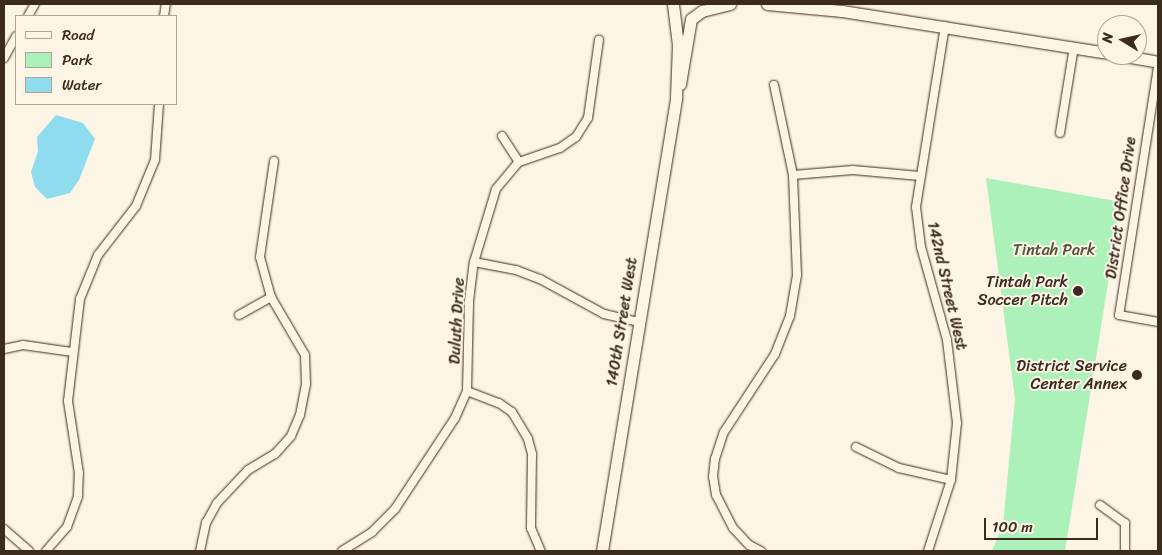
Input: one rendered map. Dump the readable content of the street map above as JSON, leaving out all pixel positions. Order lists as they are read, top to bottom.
{
  "streets": {
    "street": [
      "District Office Drive",
      "142nd Street West",
      "Duluth Drive",
      "140th Street West"
    ]
  },
  "parks": ["Tintah Park"],
  "places": ["Tintah Park Soccer Pitch", "District Service Center Annex"],
  "legend": ["Road", "Park", "Water"],
  "scale_bar": "100 m",
  "north": "left"
}
